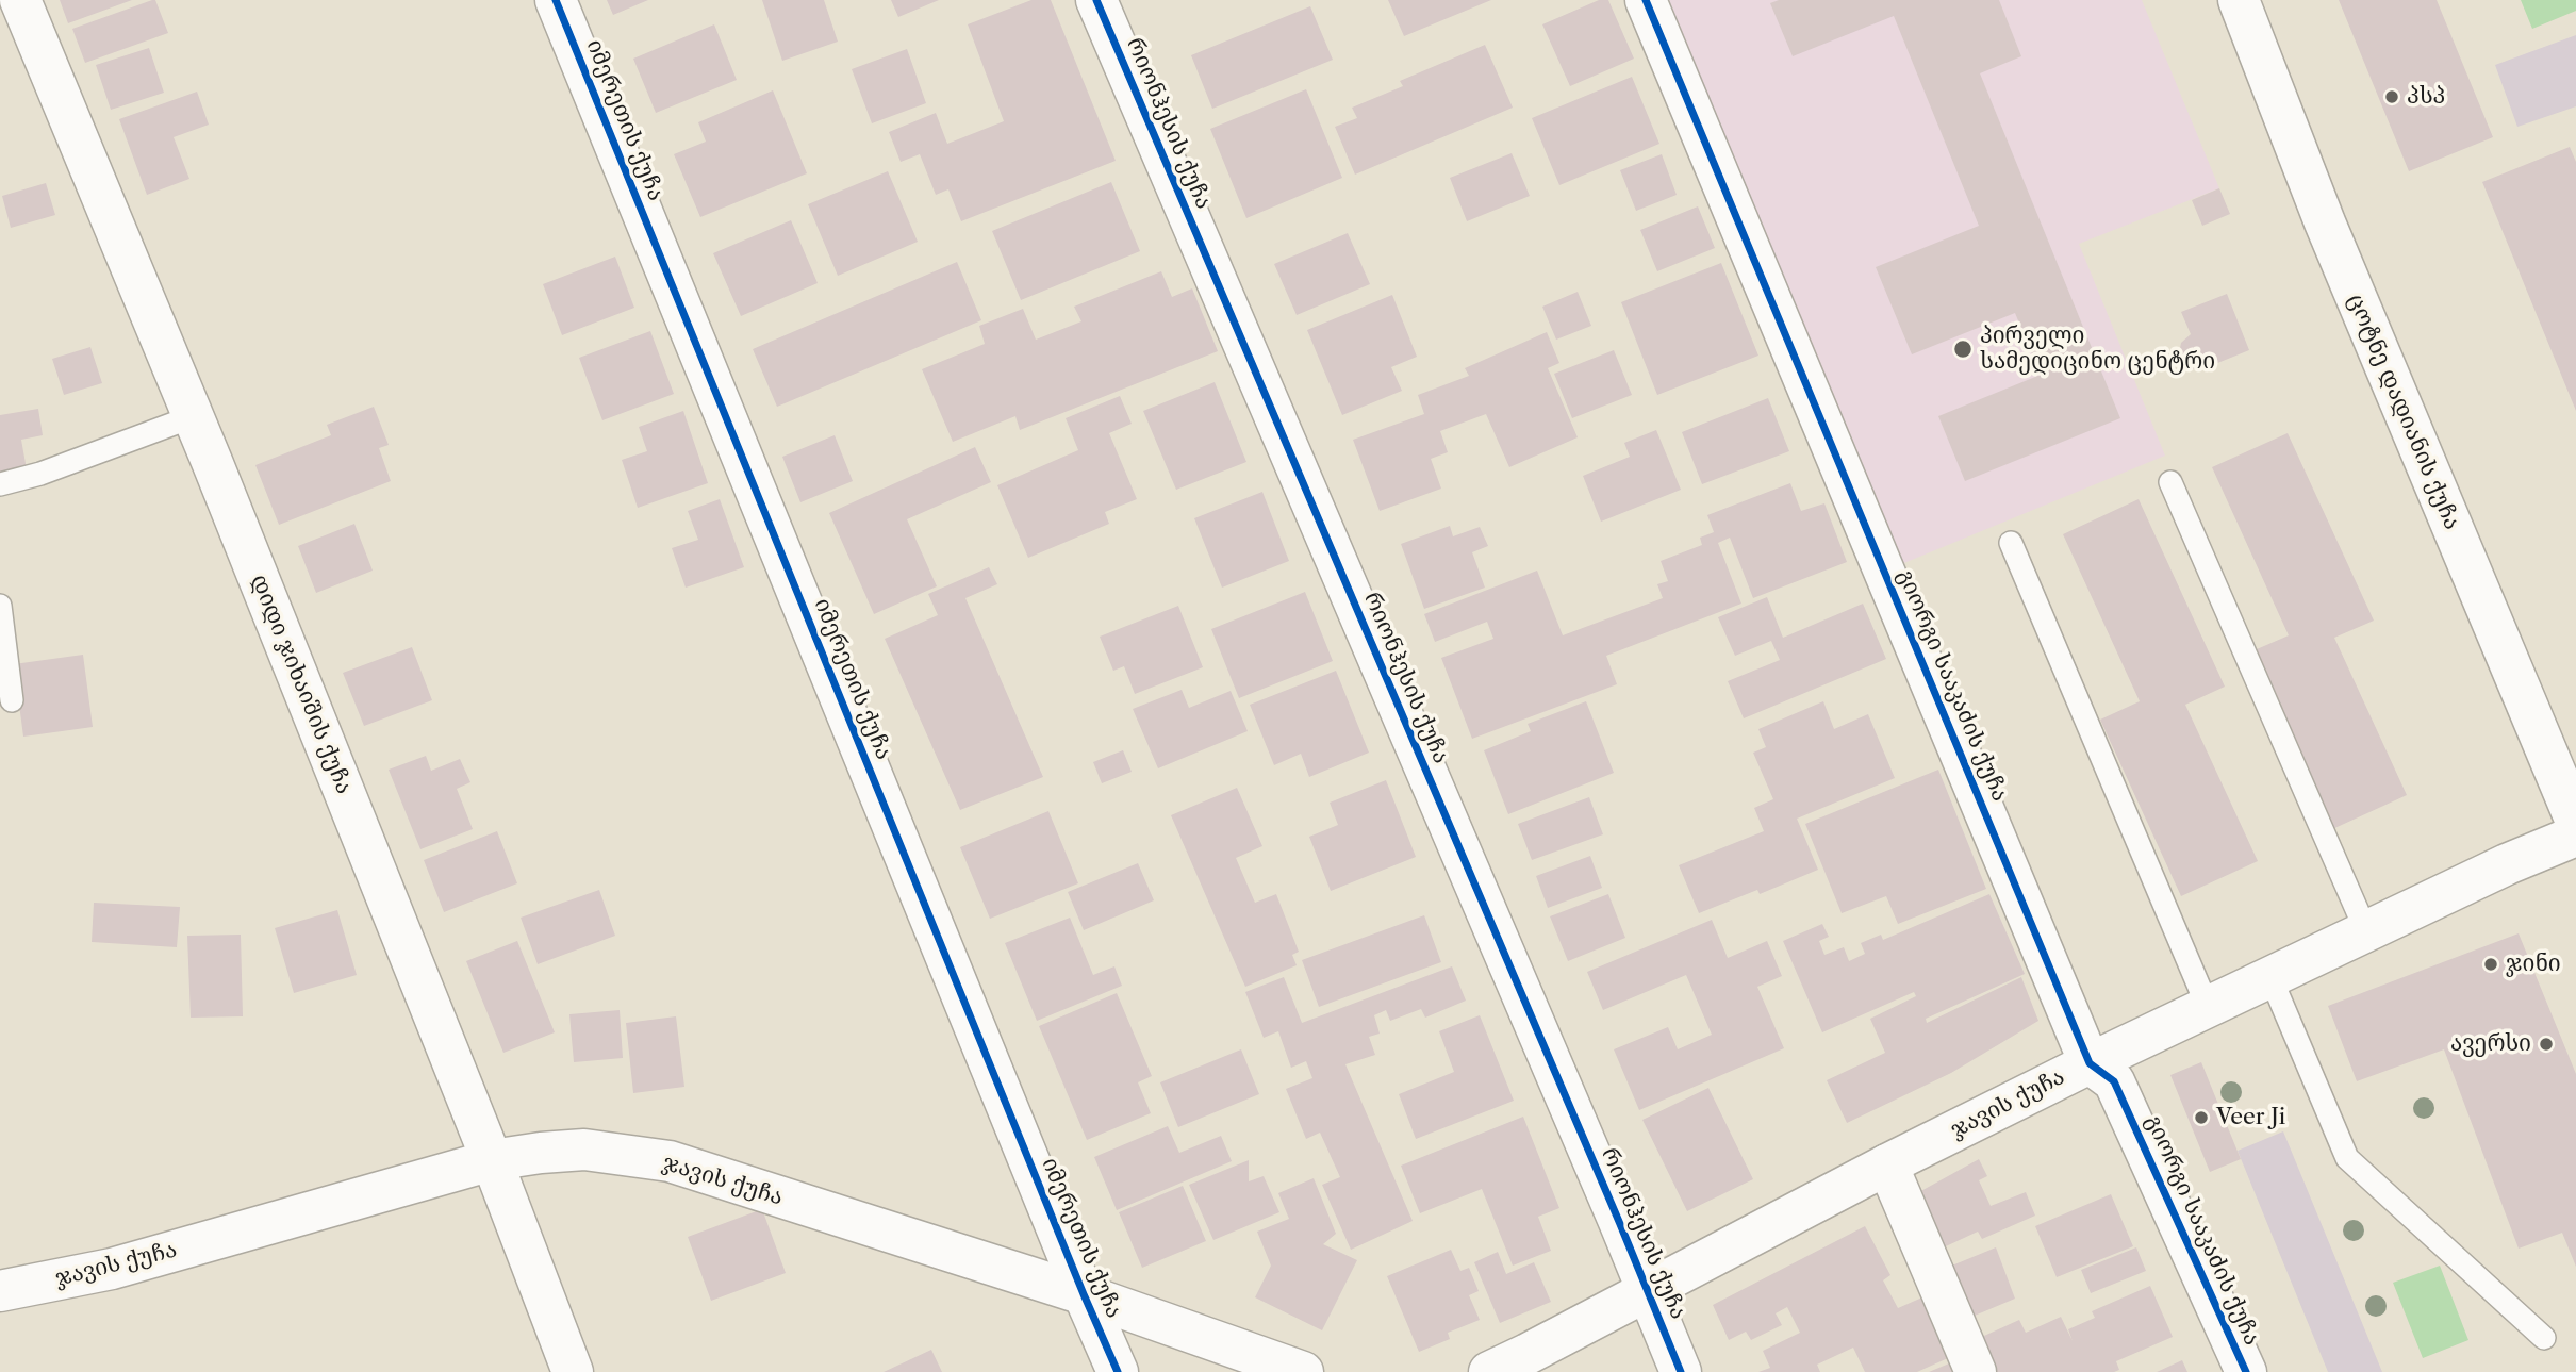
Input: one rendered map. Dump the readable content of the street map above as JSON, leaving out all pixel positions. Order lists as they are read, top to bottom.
{
  "streets": {
    "street": [
      "იმერეთის ქუჩა",
      "რიონჰესის ქუჩა",
      "ცოტნე დადიანის ქუჩა",
      "დიდი ჯიხაიშის ქუჩა",
      "გიორგი სააკაძის ქუჩა",
      "ჯავის ქუჩა"
    ]
  },
  "crossings": [
    ["იმერეთის ქუჩა", "ჯავის ქუჩა"],
    ["რიონჰესის ქუჩა", "ჯავის ქუჩა"],
    ["დიდი ჯიხაიშის ქუჩა", "ჯავის ქუჩა"],
    ["გიორგი სააკაძის ქუჩა", "ჯავის ქუჩა"]
  ],
  "places": [
    "პსპ",
    "პირველი სამედიცინო ცენტრი",
    "ჯინი",
    "ავერსი",
    "Veer Ji"
  ]
}
